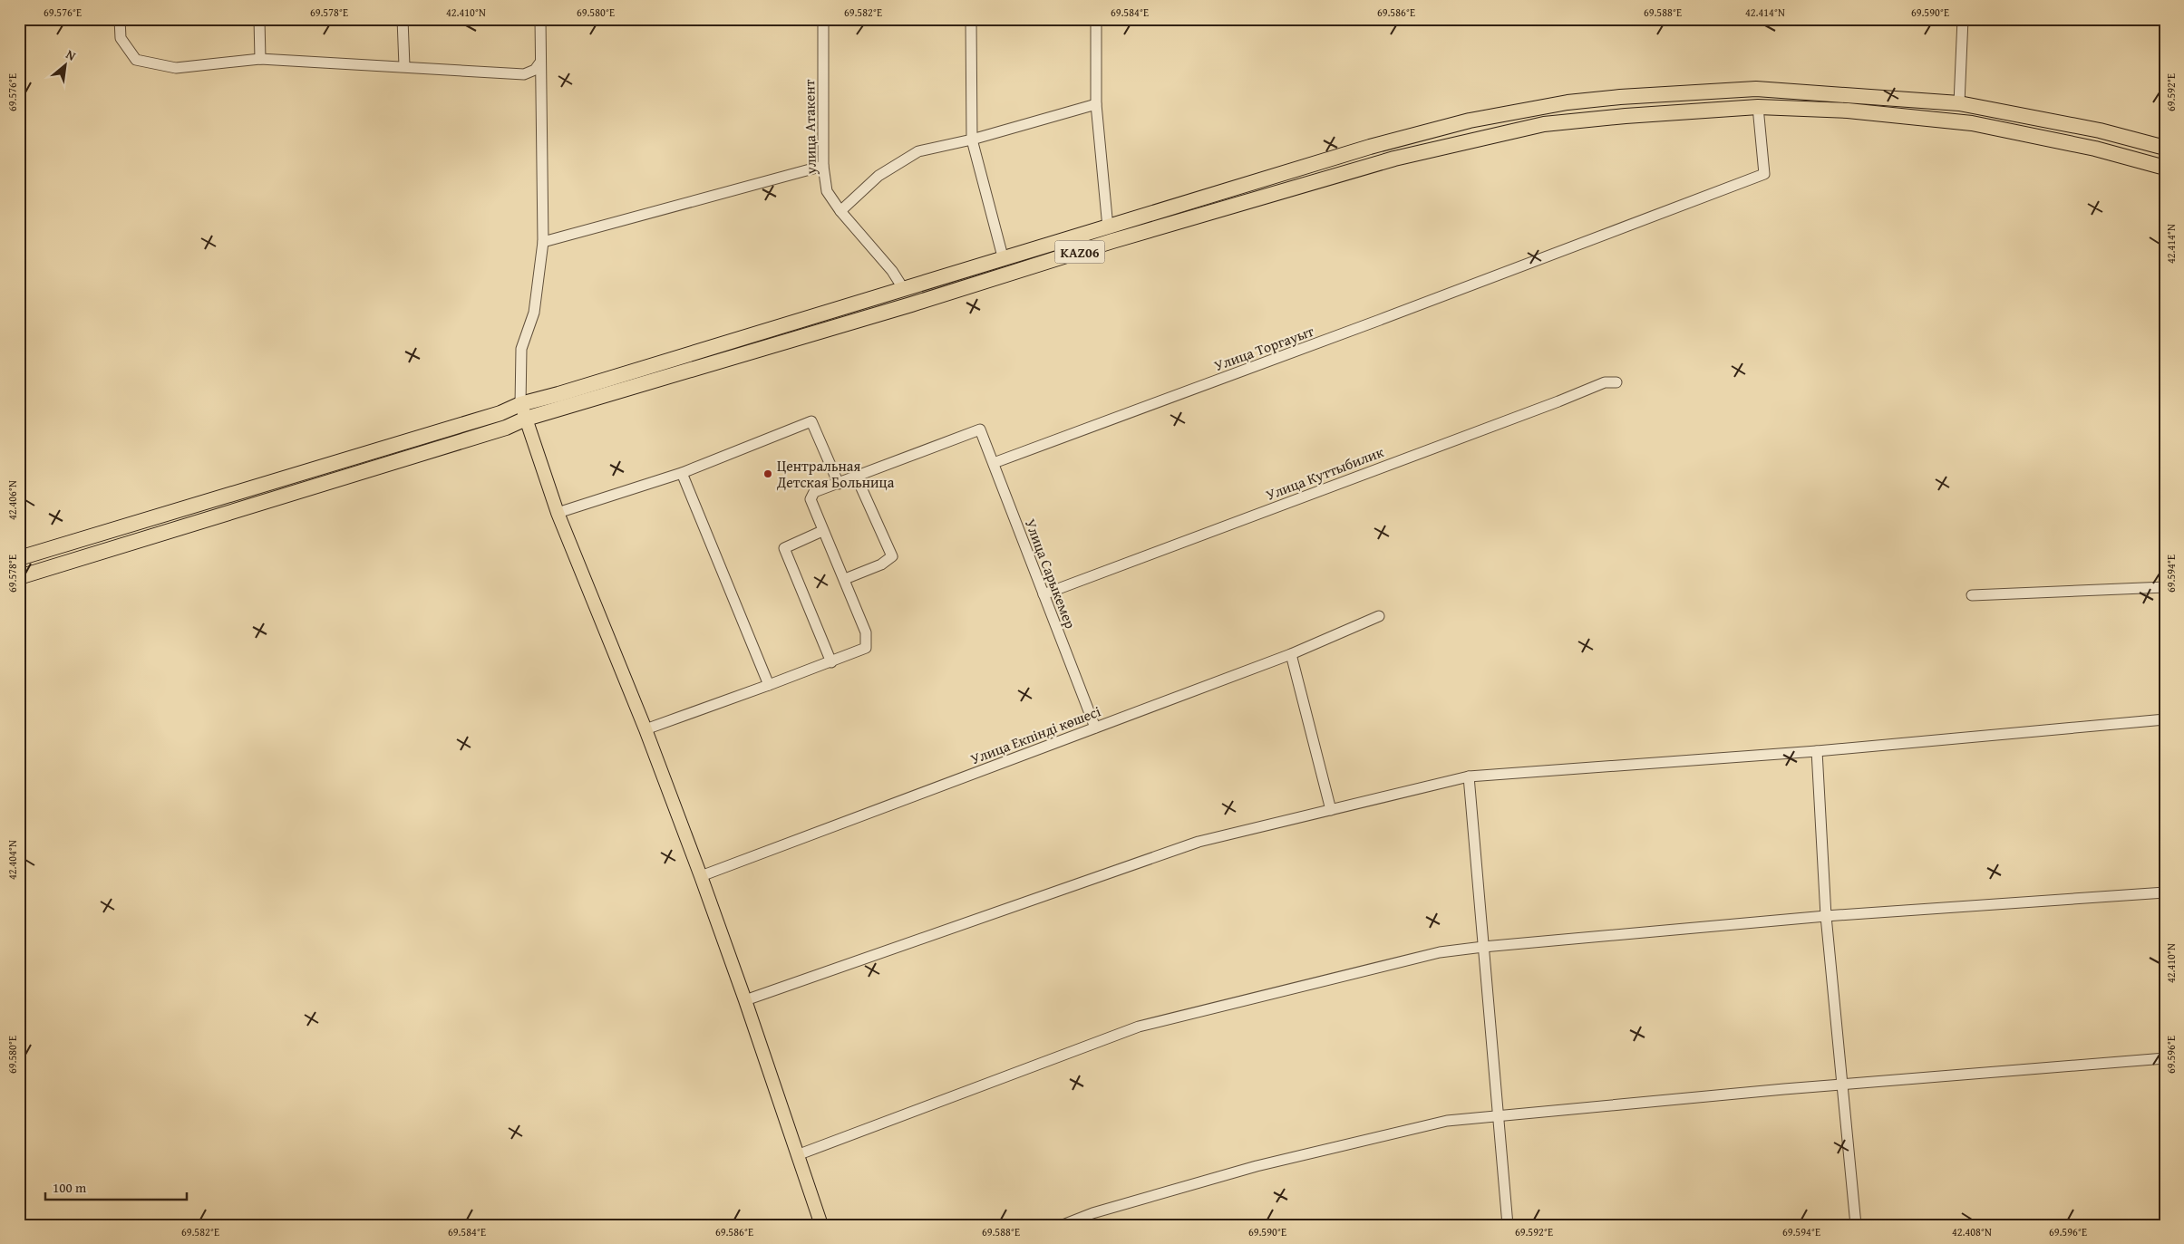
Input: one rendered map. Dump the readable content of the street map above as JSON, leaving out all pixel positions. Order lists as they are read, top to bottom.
{
  "streets": {
    "highway": ["KАZ06"],
    "street": [
      "улица Атакент",
      "Улица Торгауыт",
      "Улица Куттыбилик",
      "Улица Сарыкемер",
      "Улица Екпінді көшесі"
    ]
  },
  "crossings": [
    ["улица Атакент", "KАZ06"],
    ["KАZ06", "Улица Торгауыт"],
    ["Улица Торгауыт", "Улица Сарыкемер"],
    ["Улица Куттыбилик", "Улица Сарыкемер"],
    ["Улица Сарыкемер", "Улица Екпінді көшесі"]
  ],
  "places": ["Центральная Детская Больница"],
  "scale_bar": "100 m",
  "north": "top right",
  "coordinates": [
    "69.576°E",
    "69.578°E",
    "42.410°N",
    "69.580°E",
    "69.582°E",
    "69.584°E",
    "69.586°E",
    "69.588°E",
    "42.414°N",
    "69.590°E",
    "69.592°E",
    "42.406°N",
    "69.594°E",
    "42.404°N",
    "69.596°E",
    "42.408°N"
  ]
}
